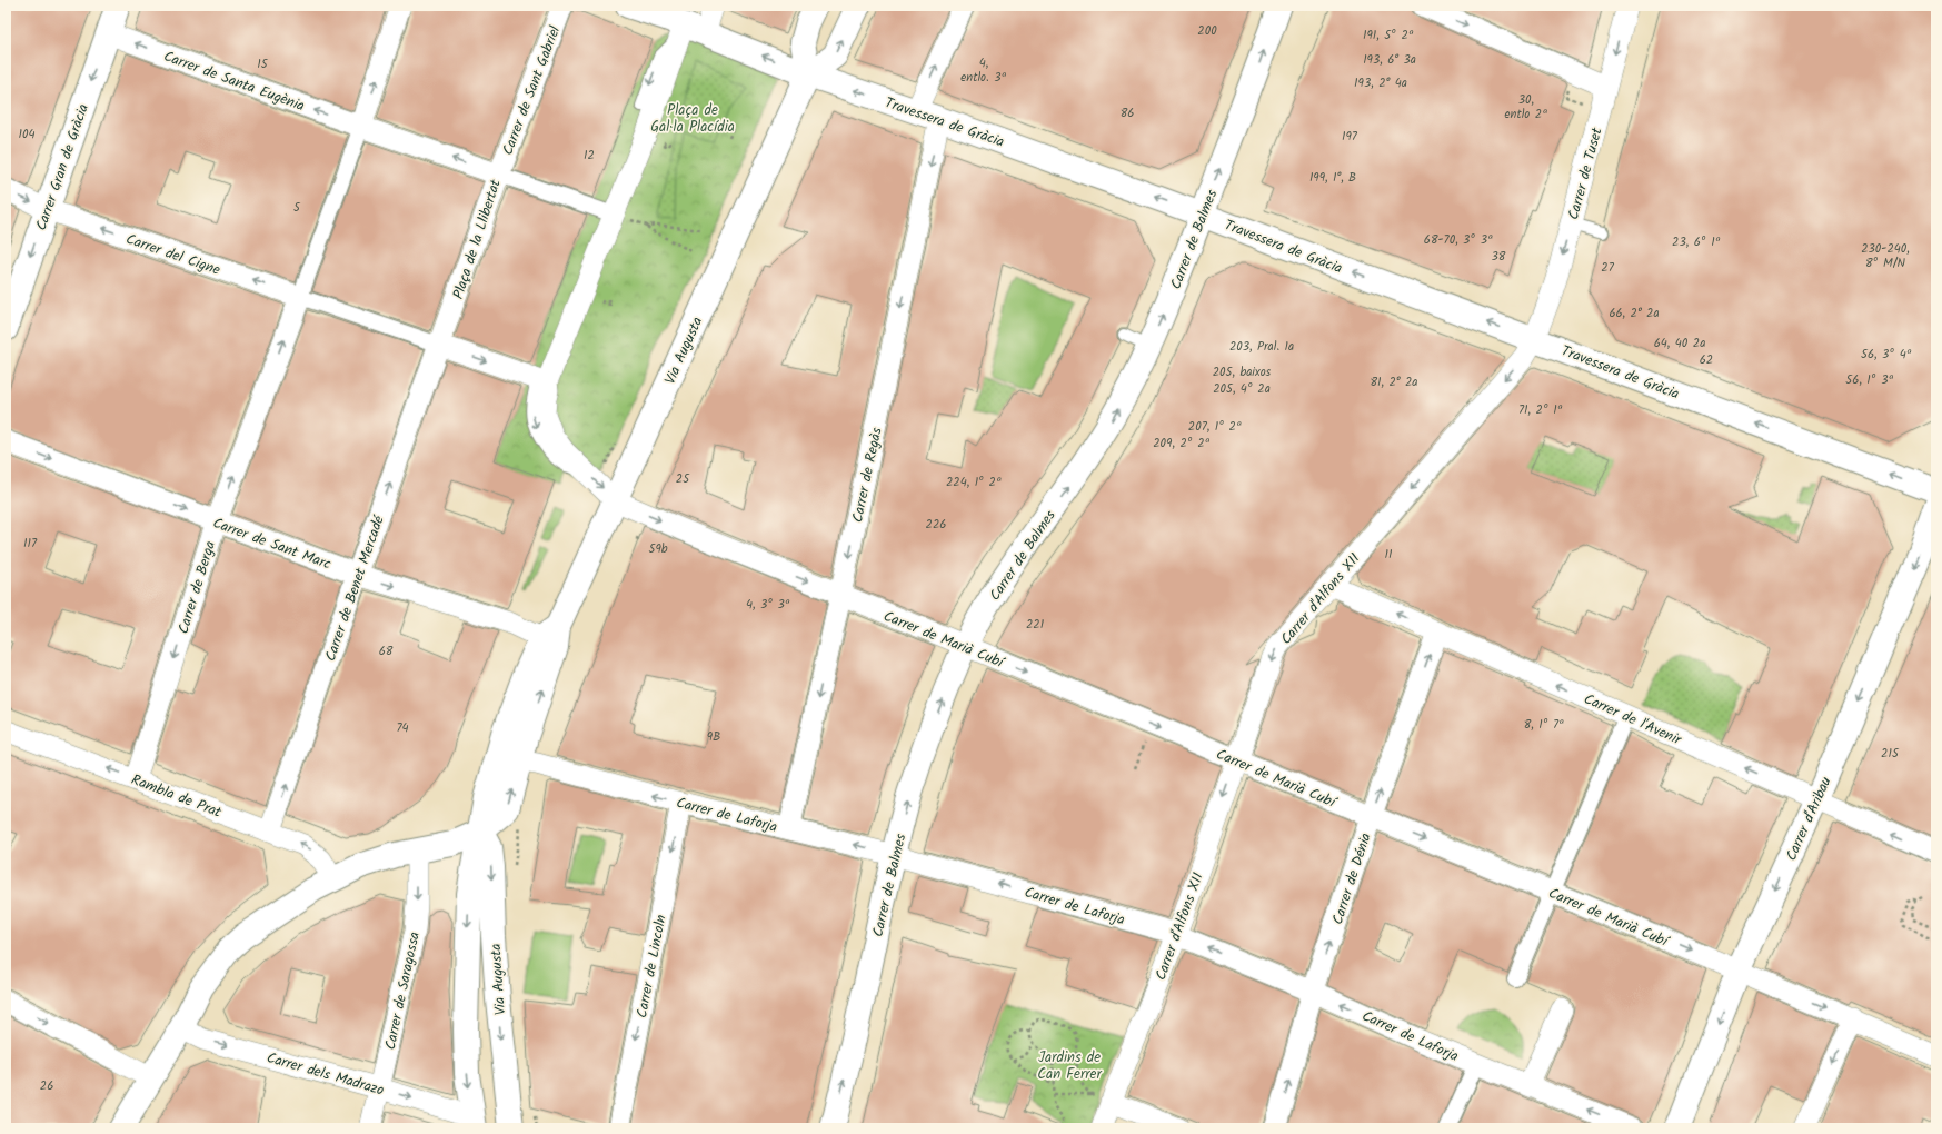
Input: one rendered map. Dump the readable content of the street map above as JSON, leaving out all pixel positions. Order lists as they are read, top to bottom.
{
  "streets": {
    "main road": [
      "Travessera de Gràcia",
      "Carrer Gran de Gràcia",
      "Carrer de Balmes",
      "Via Augusta",
      "Carrer d'Aribau"
    ],
    "street": [
      "Carrer de Santa Eugènia",
      "Carrer de Sant Gabriel",
      "Carrer de Tuset",
      "Plaça de la Llibertat",
      "Carrer del Cigne",
      "Carrer de Regàs",
      "Carrer de Sant Marc",
      "Carrer de Berga",
      "Carrer de Benet Mercadé",
      "Carrer d'Alfons XII",
      "Carrer de Marià Cubí",
      "Carrer de l'Avenir",
      "Rambla de Prat",
      "Carrer de Laforja",
      "Carrer de Dénia",
      "Carrer de Lincoln",
      "Carrer de Saragossa",
      "Carrer dels Madrazo"
    ]
  },
  "crossings": [
    ["Carrer de Santa Eugènia", "Carrer Gran de Gràcia"],
    ["Carrer de Santa Eugènia", "Plaça de la Llibertat"],
    ["Carrer de Sant Gabriel", "Plaça de la Llibertat"],
    ["Travessera de Gràcia", "Carrer de Tuset"],
    ["Travessera de Gràcia", "Carrer de Balmes"],
    ["Travessera de Gràcia", "Via Augusta"],
    ["Travessera de Gràcia", "Carrer de Regàs"],
    ["Travessera de Gràcia", "Carrer d'Alfons XII"],
    ["Carrer Gran de Gràcia", "Carrer del Cigne"],
    ["Carrer de Tuset", "Carrer d'Alfons XII"],
    ["Plaça de la Llibertat", "Carrer de Benet Mercadé"],
    ["Carrer de Balmes", "Carrer de Marià Cubí"],
    ["Carrer de Balmes", "Carrer de Laforja"],
    ["Carrer del Cigne", "Carrer de Berga"],
    ["Via Augusta", "Carrer de Sant Marc"],
    ["Via Augusta", "Carrer de Marià Cubí"],
    ["Via Augusta", "Carrer de Laforja"],
    ["Via Augusta", "Carrer dels Madrazo"],
    ["Carrer de Regàs", "Carrer de Marià Cubí"],
    ["Carrer de Regàs", "Carrer de Laforja"],
    ["Carrer de Sant Marc", "Carrer de Berga"],
    ["Carrer de Sant Marc", "Carrer de Benet Mercadé"],
    ["Carrer de Berga", "Rambla de Prat"],
    ["Carrer de Benet Mercadé", "Rambla de Prat"],
    ["Carrer d'Alfons XII", "Carrer de Marià Cubí"],
    ["Carrer d'Alfons XII", "Carrer de l'Avenir"],
    ["Carrer d'Alfons XII", "Carrer de Laforja"],
    ["Carrer de Marià Cubí", "Carrer d'Aribau"],
    ["Carrer de Marià Cubí", "Carrer de Dénia"],
    ["Carrer de l'Avenir", "Carrer d'Aribau"],
    ["Carrer de l'Avenir", "Carrer de Dénia"],
    ["Carrer de Laforja", "Carrer de Dénia"],
    ["Carrer de Laforja", "Carrer de Lincoln"],
    ["Carrer de Saragossa", "Carrer dels Madrazo"]
  ],
  "one_way": [
    "Carrer de Santa Eugènia",
    "Travessera de Gràcia",
    "Carrer Gran de Gràcia",
    "Carrer de Tuset",
    "Carrer de Balmes",
    "Carrer de Regàs",
    "Carrer de Sant Marc",
    "Carrer de Benet Mercadé",
    "Carrer d'Alfons XII",
    "Carrer de Marià Cubí",
    "Carrer de l'Avenir",
    "Rambla de Prat",
    "Carrer de Laforja",
    "Carrer d'Aribau",
    "Carrer de Dénia",
    "Carrer de Lincoln",
    "Carrer de Saragossa",
    "Carrer dels Madrazo"
  ],
  "parks": ["Plaça de Gal·la Placídia", "Jardins de Can Ferrer"],
  "house_numbers": [
    "200",
    "191, 5º 2ª",
    "193, 6° 3a",
    "4, entlo. 3ª",
    "15",
    "193, 2° 4a",
    "30, entlo 2ª",
    "86",
    "104",
    "197",
    "12",
    "199, 1°, B",
    "5",
    "68-70, 3º 3ª",
    "23, 6º 1ª",
    "230-240, 8º M/N",
    "38",
    "27",
    "66, 2° 2a",
    "64, 40 2a",
    "203, Pral. 1a",
    "56, 3º 4ª",
    "62",
    "205, baixos",
    "56, 1º 3ª",
    "81, 2° 2a",
    "205, 4º 2a",
    "71, 2º 1ª",
    "207, 1º 2ª",
    "209, 2º 2ª",
    "25",
    "224, 1º 2ª",
    "226",
    "117",
    "59b",
    "11",
    "4, 3º 3ª",
    "221",
    "68",
    "8, 1º 7ª",
    "74",
    "9B",
    "215",
    "26"
  ]
}
